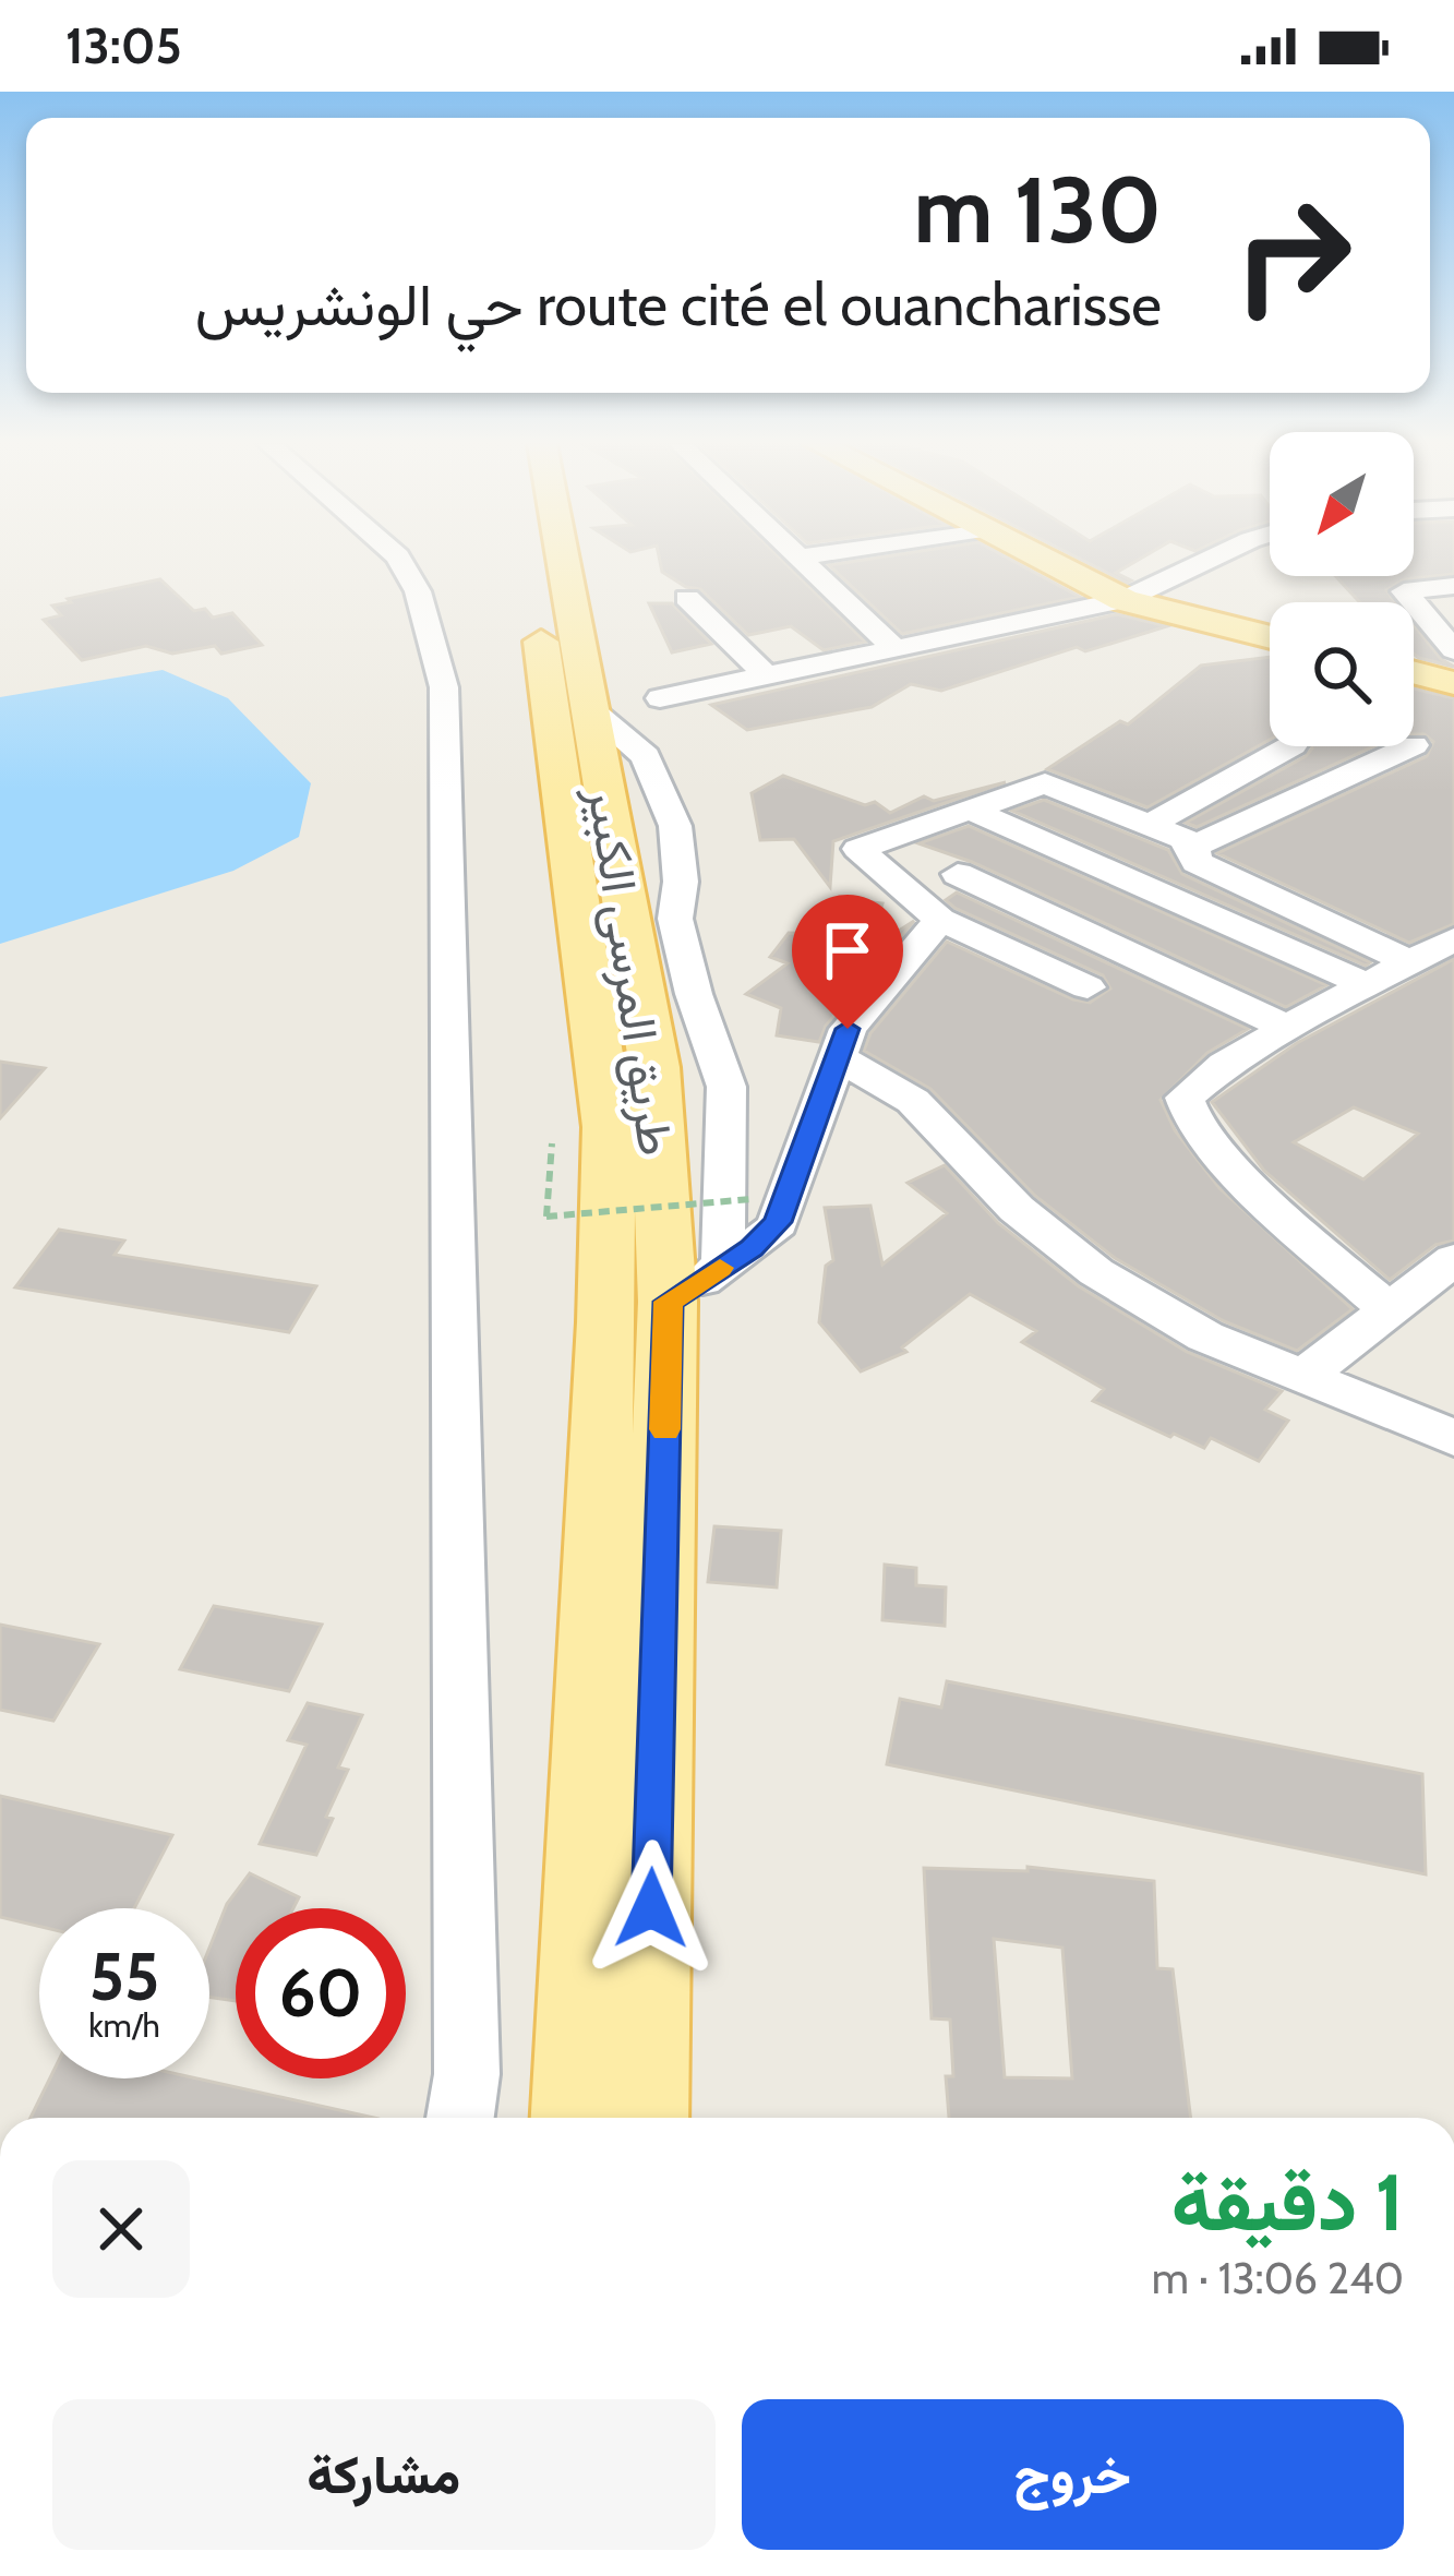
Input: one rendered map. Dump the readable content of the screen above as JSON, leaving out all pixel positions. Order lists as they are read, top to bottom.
{
  "streets": {
    "main road": ["طريق المرسى الكبير"]
  },
  "north": "bottom left",
  "page": {
    "status": "13:05",
    "turn": ["130 m", "route cité el ouancharisse حي الونشريس"],
    "speed": "55 km/h",
    "limit": "60",
    "heading": ["1 دقيقة", "240 m · 13:06"],
    "buttons": ["خروج", "مشاركة"]
  }
}
